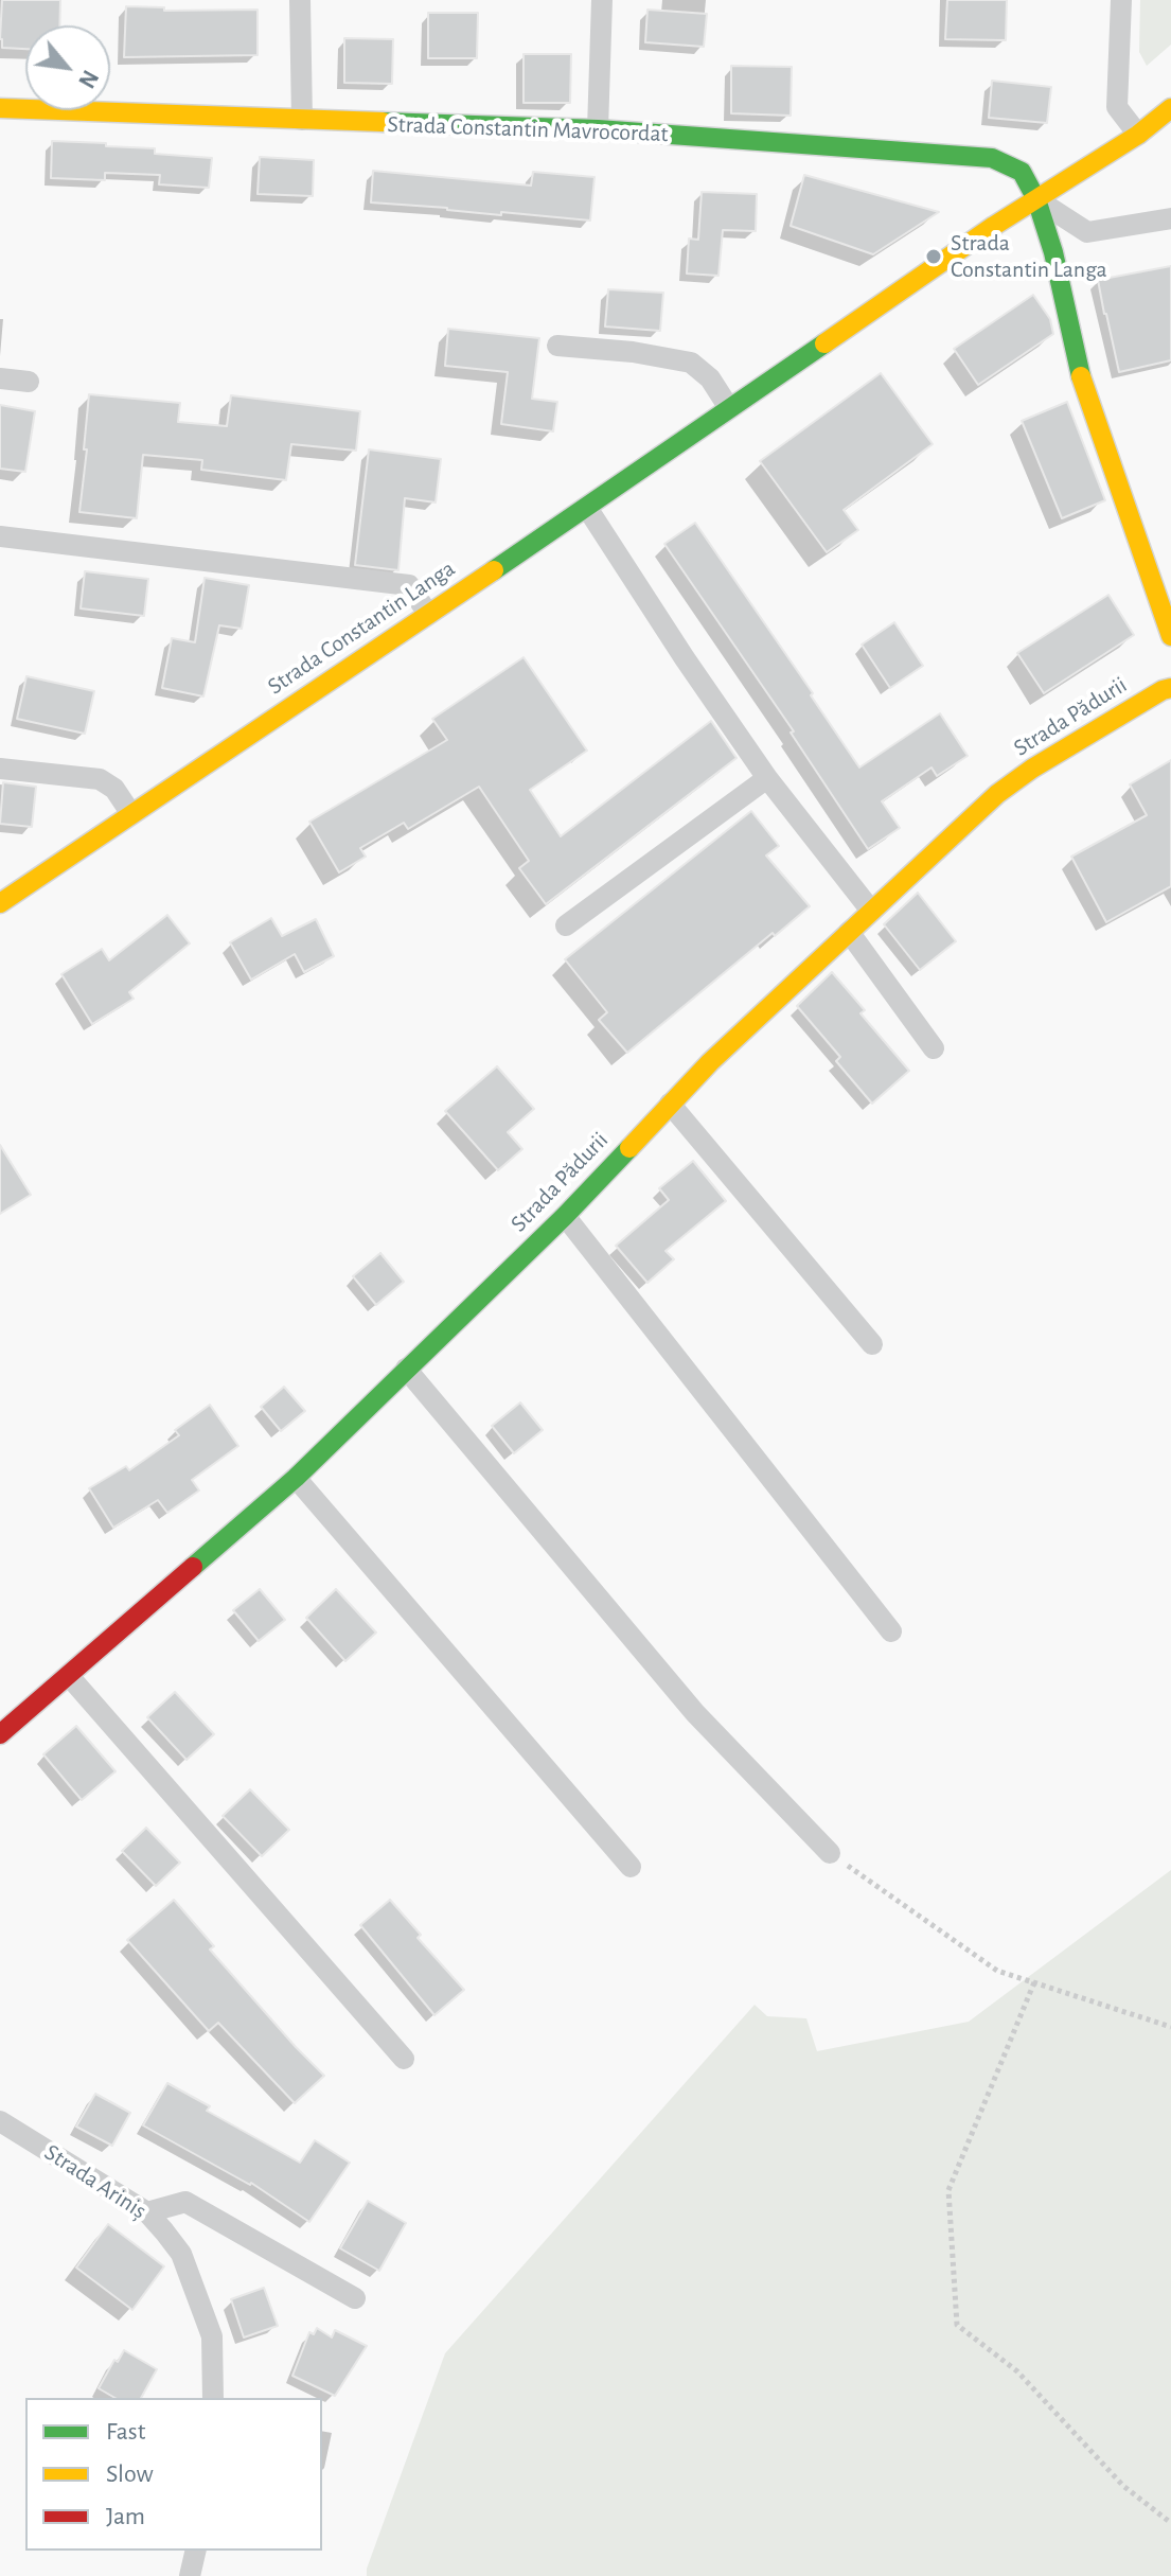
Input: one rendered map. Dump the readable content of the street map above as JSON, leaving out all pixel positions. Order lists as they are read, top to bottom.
{
  "streets": {
    "street": [
      "Strada Constantin Mavrocordat",
      "Strada Constantin Langa",
      "Strada Pădurii",
      "Strada Ariniș"
    ]
  },
  "crossings": [
    ["Strada Constantin Mavrocordat", "Strada Constantin Langa"]
  ],
  "places": ["Strada Constantin Langa"],
  "legend": ["Fast", "Slow", "Jam"],
  "north": "bottom right"
}
